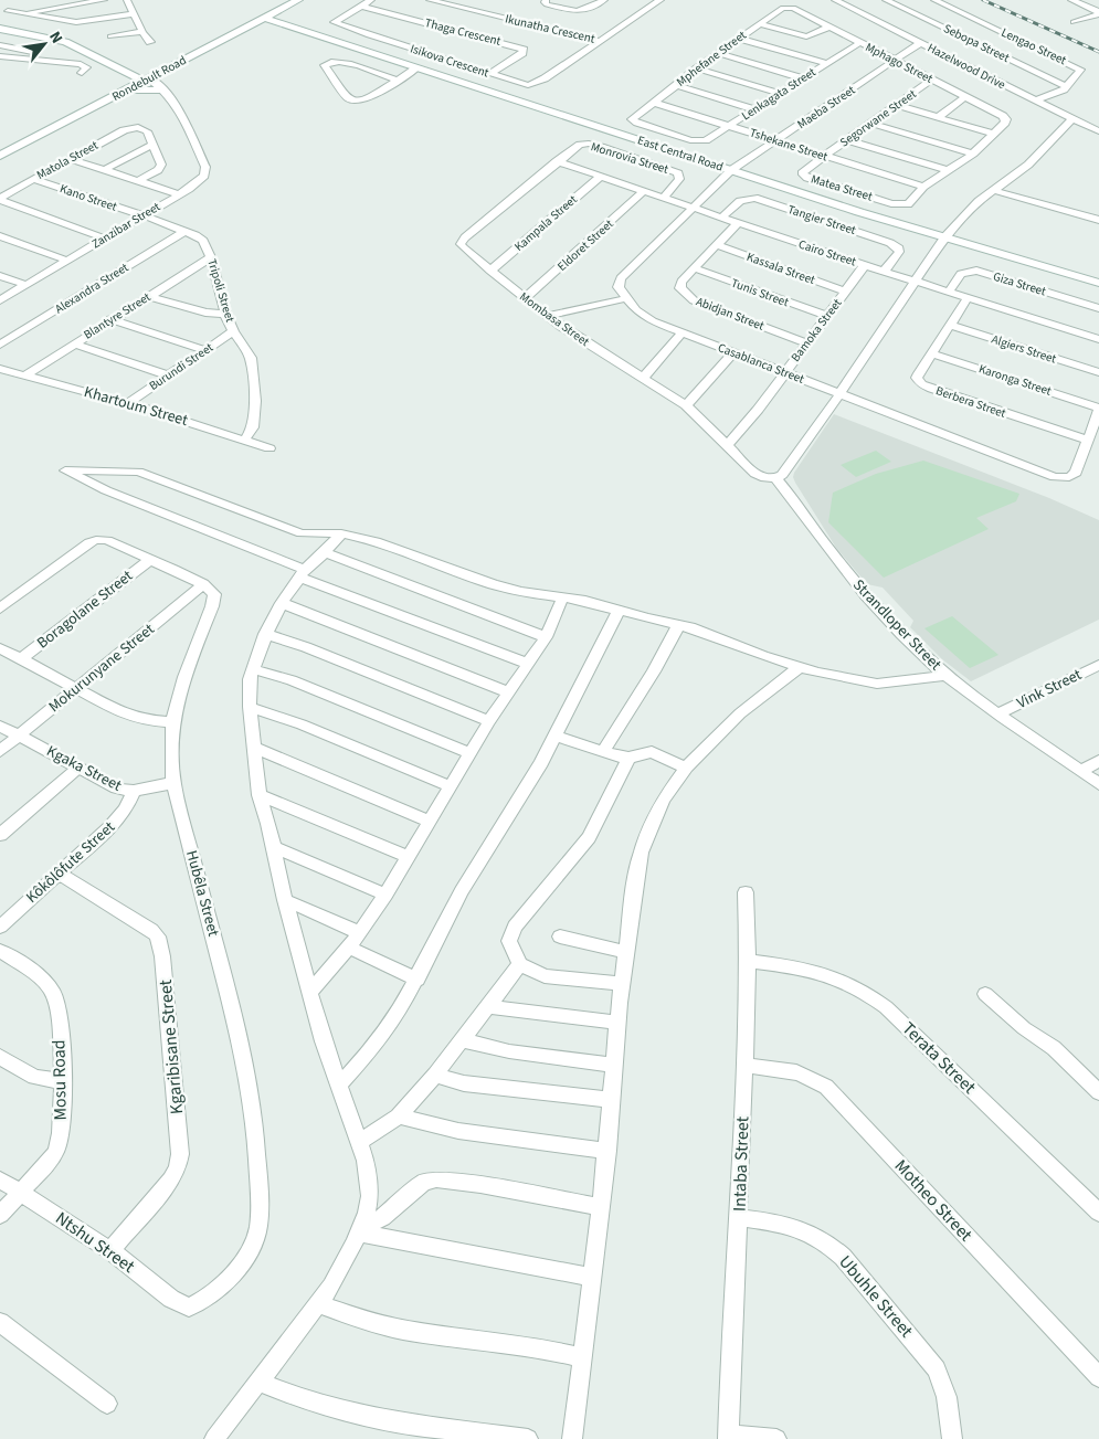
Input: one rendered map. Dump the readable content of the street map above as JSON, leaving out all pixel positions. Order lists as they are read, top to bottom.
{
  "streets": {
    "street": [
      "Ikunatha Crescent",
      "Thaga Crescent",
      "Sebopa Street",
      "Lengao Street",
      "Mphefane Street",
      "Isikova Crescent",
      "Mphago Street",
      "Hazelwood Drive",
      "Rondebult Road",
      "Lenkagata Street",
      "Maeba Street",
      "Segorwane Street",
      "Tshekane Street",
      "East Central Road",
      "Monrovia Street",
      "Matola Street",
      "Matea Street",
      "Kano Street",
      "Tangier Street",
      "Kampala Street",
      "Zanzibar Street",
      "Eldoret Street",
      "Cairo Street",
      "Kassala Street",
      "Giza Street",
      "Alexandra Street",
      "Tripoli Street",
      "Tunis Street",
      "Abidjan Street",
      "Blantyre Street",
      "Mombasa Street",
      "Bamoka Street",
      "Algiers Street",
      "Casablanca Street",
      "Burundi Street",
      "Karonga Street",
      "Berbera Street",
      "Khartoum Street",
      "Boragolane Street",
      "Strandloper Street",
      "Mokurunyane Street",
      "Vink Street",
      "Kgaka Street",
      "Kôkôlôfute Street",
      "Hubêla Street",
      "Kgaribisane Street",
      "Terata Street",
      "Mosu Road",
      "Intaba Street",
      "Motheo Street",
      "Ntshu Street",
      "Ubuhle Street"
    ]
  },
  "crossings": [
    ["Ikunatha Crescent", "Isikova Crescent"],
    ["Thaga Crescent", "Isikova Crescent"],
    ["Sebopa Street", "Lengao Street"],
    ["Lengao Street", "Hazelwood Drive"],
    ["Mphefane Street", "Mphago Street"],
    ["Mphefane Street", "Lenkagata Street"],
    ["Mphefane Street", "Tshekane Street"],
    ["Mphago Street", "Lenkagata Street"],
    ["Mphago Street", "Maeba Street"],
    ["Mphago Street", "Segorwane Street"],
    ["Hazelwood Drive", "Maeba Street"],
    ["Rondebult Road", "East Central Road"],
    ["Lenkagata Street", "Tshekane Street"],
    ["Maeba Street", "Tshekane Street"],
    ["Maeba Street", "East Central Road"],
    ["Segorwane Street", "Tshekane Street"],
    ["Segorwane Street", "Matea Street"],
    ["Tshekane Street", "Matea Street"],
    ["Monrovia Street", "Cairo Street"],
    ["Monrovia Street", "Mombasa Street"],
    ["Matola Street", "Kano Street"],
    ["Matola Street", "Zanzibar Street"],
    ["Kano Street", "Zanzibar Street"],
    ["Kano Street", "Tripoli Street"],
    ["Tangier Street", "Cairo Street"],
    ["Kampala Street", "Cairo Street"],
    ["Kampala Street", "Mombasa Street"],
    ["Zanzibar Street", "Tripoli Street"],
    ["Eldoret Street", "Cairo Street"],
    ["Eldoret Street", "Mombasa Street"],
    ["Cairo Street", "Giza Street"],
    ["Cairo Street", "Abidjan Street"],
    ["Cairo Street", "Mombasa Street"],
    ["Cairo Street", "Bamoka Street"],
    ["Cairo Street", "Berbera Street"],
    ["Kassala Street", "Abidjan Street"],
    ["Kassala Street", "Bamoka Street"],
    ["Alexandra Street", "Tripoli Street"],
    ["Tripoli Street", "Blantyre Street"],
    ["Tripoli Street", "Burundi Street"],
    ["Tripoli Street", "Khartoum Street"],
    ["Tunis Street", "Abidjan Street"],
    ["Tunis Street", "Bamoka Street"],
    ["Abidjan Street", "Bamoka Street"],
    ["Blantyre Street", "Khartoum Street"],
    ["Mombasa Street", "Bamoka Street"],
    ["Mombasa Street", "Strandloper Street"],
    ["Bamoka Street", "Casablanca Street"],
    ["Algiers Street", "Berbera Street"],
    ["Casablanca Street", "Berbera Street"],
    ["Burundi Street", "Khartoum Street"],
    ["Karonga Street", "Berbera Street"],
    ["Strandloper Street", "Vink Street"],
    ["Mokurunyane Street", "Kgaka Street"],
    ["Mokurunyane Street", "Hubêla Street"],
    ["Kgaka Street", "Kôkôlôfute Street"],
    ["Kgaka Street", "Hubêla Street"],
    ["Kôkôlôfute Street", "Kgaribisane Street"],
    ["Hubêla Street", "Ntshu Street"],
    ["Kgaribisane Street", "Ntshu Street"],
    ["Terata Street", "Intaba Street"],
    ["Mosu Road", "Ntshu Street"],
    ["Intaba Street", "Motheo Street"],
    ["Intaba Street", "Ubuhle Street"]
  ],
  "north": "top right"
}
